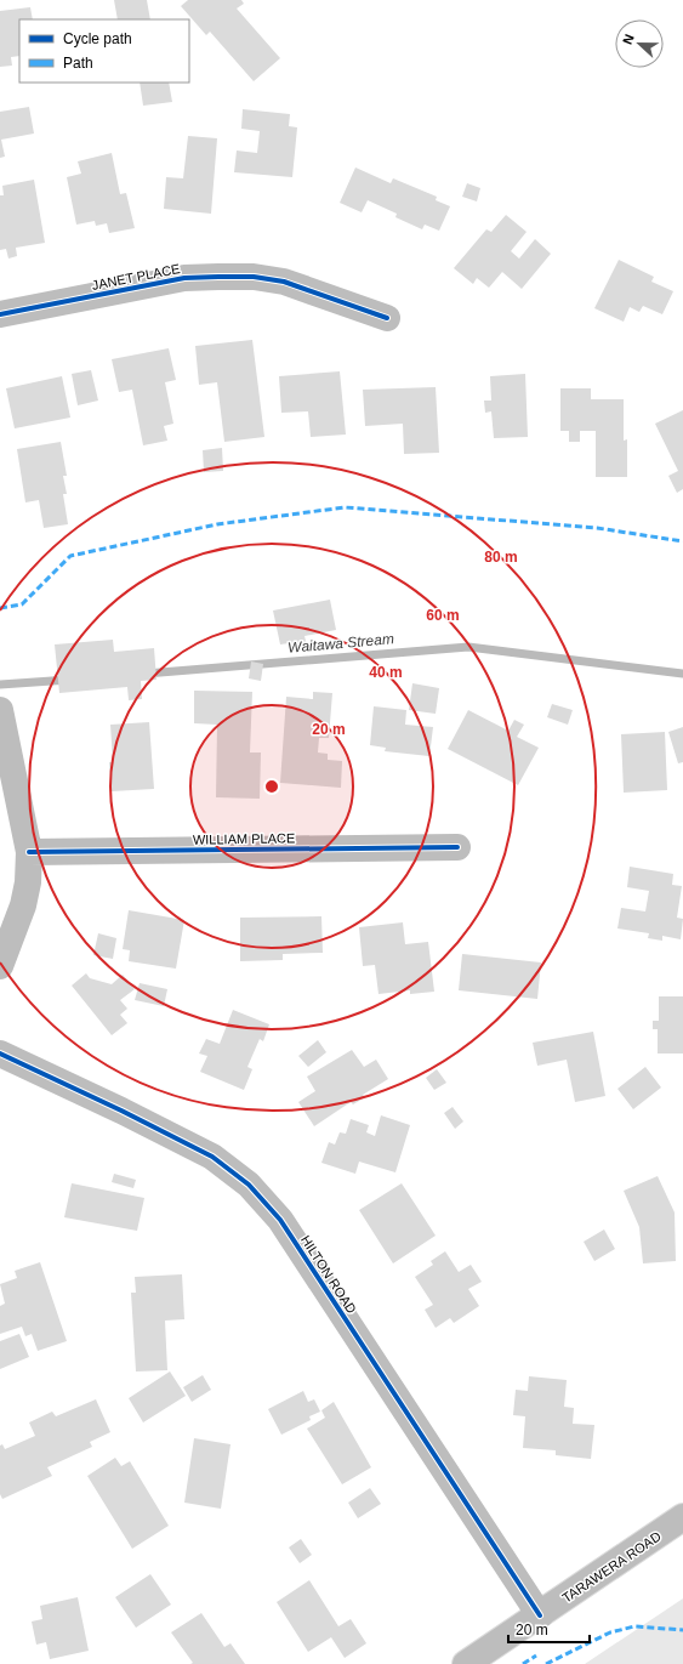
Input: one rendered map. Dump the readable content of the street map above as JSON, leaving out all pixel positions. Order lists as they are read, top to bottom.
{
  "streets": {
    "street": [
      "JANET PLACE",
      "WILLIAM PLACE",
      "HILTON ROAD",
      "TARAWERA ROAD"
    ]
  },
  "crossings": [
    ["HILTON ROAD", "TARAWERA ROAD"]
  ],
  "water": ["Waitawa Stream"],
  "legend": ["Cycle path", "Path"],
  "scale_bar": "20 m",
  "north": "left",
  "rings": [
    "80 m",
    "60 m",
    "40 m",
    "20 m"
  ]
}
